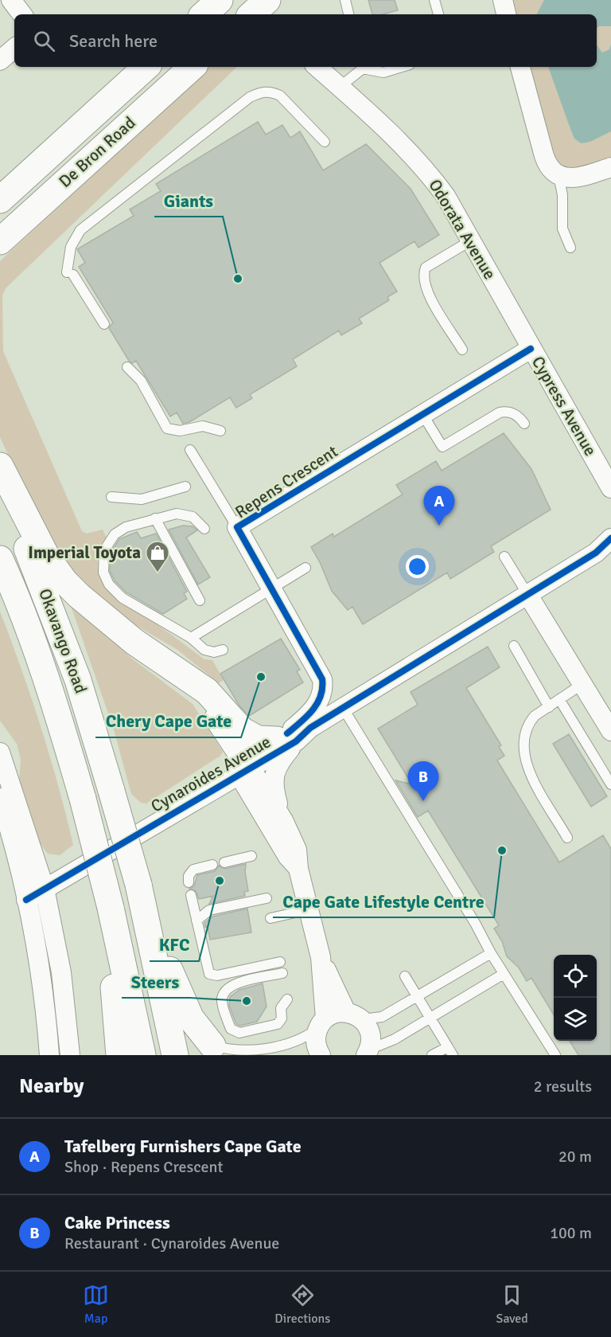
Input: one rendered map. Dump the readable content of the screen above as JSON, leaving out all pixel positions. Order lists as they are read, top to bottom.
{
  "streets": {
    "main road": ["De Bron Road", "Okavango Road"],
    "street": [
      "Odorata Avenue",
      "Cypress Avenue",
      "Repens Crescent",
      "Cynaroides Avenue"
    ]
  },
  "crossings": [
    ["Odorata Avenue", "Cypress Avenue"],
    ["Odorata Avenue", "Repens Crescent"],
    ["Cypress Avenue", "Repens Crescent"],
    ["Repens Crescent", "Cynaroides Avenue"]
  ],
  "places": {
    "other": [
      "Giants",
      "Chery Cape Gate",
      "Cape Gate Lifestyle Centre",
      "KFC",
      "Steers"
    ],
    "shop": ["Imperial Toyota"]
  },
  "page": {
    "search": "Search here",
    "pins": ["A", "B"],
    "heading": ["Nearby", "2 results"],
    "list": [
      {
        "mark": "A",
        "name": "Tafelberg Furnishers Cape Gate",
        "note": "Shop · Repens Crescent",
        "value": "20 m"
      },
      {
        "mark": "B",
        "name": "Cake Princess",
        "note": "Restaurant · Cynaroides Avenue",
        "value": "100 m"
      }
    ],
    "nav": ["Map", "Directions", "Saved"]
  }
}
